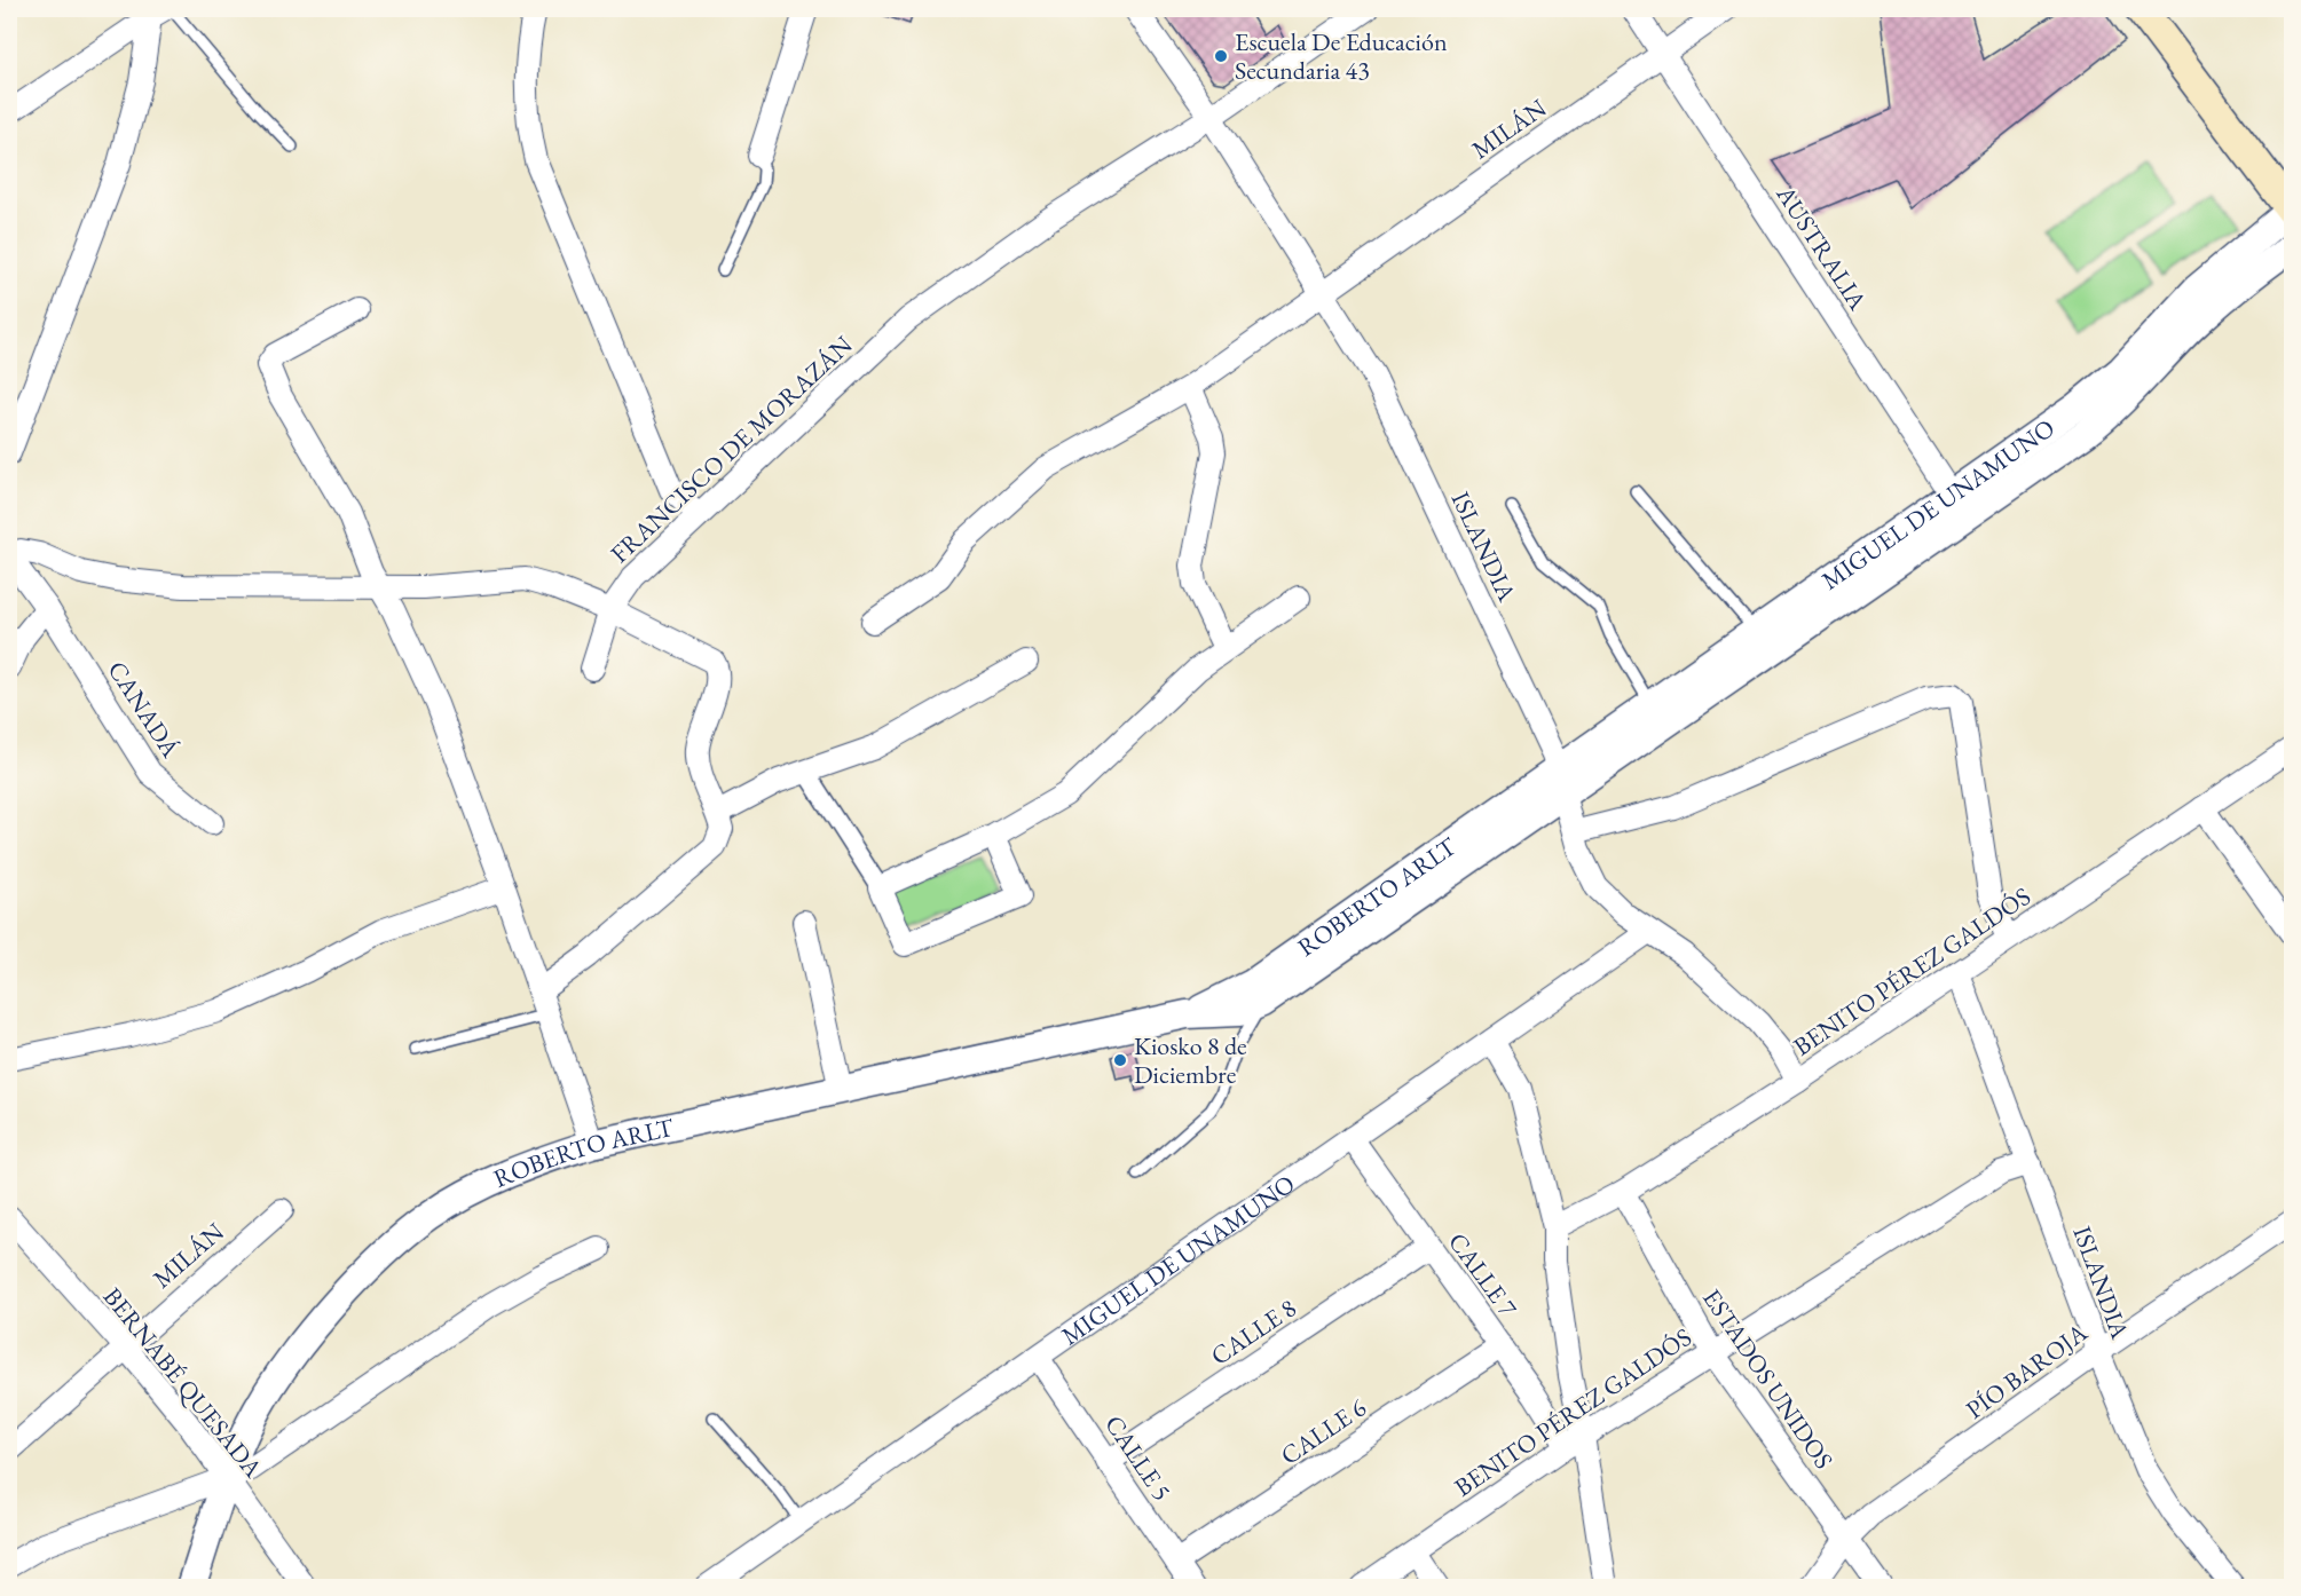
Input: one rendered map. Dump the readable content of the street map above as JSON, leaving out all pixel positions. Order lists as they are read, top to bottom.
{
  "streets": {
    "street": [
      "MILÁN",
      "AUSTRALIA",
      "FRANCISCO DE MORAZÁN",
      "MIGUEL DE UNAMUNO",
      "ISLANDIA",
      "CANADÁ",
      "ROBERTO ARLT",
      "BENITO PÉREZ GALDÓS",
      "CALLE 7",
      "CALLE 8",
      "PÍO BAROJA",
      "ESTADOS UNIDOS",
      "BERNABÉ QUESADA",
      "CALLE 6",
      "CALLE 5"
    ]
  },
  "crossings": [
    ["MILÁN", "AUSTRALIA"],
    ["MILÁN", "ISLANDIA"],
    ["MILÁN", "BERNABÉ QUESADA"],
    ["AUSTRALIA", "MIGUEL DE UNAMUNO"],
    ["FRANCISCO DE MORAZÁN", "ISLANDIA"],
    ["MIGUEL DE UNAMUNO", "ISLANDIA"],
    ["MIGUEL DE UNAMUNO", "ROBERTO ARLT"],
    ["MIGUEL DE UNAMUNO", "CALLE 7"],
    ["MIGUEL DE UNAMUNO", "CALLE 5"],
    ["ISLANDIA", "ROBERTO ARLT"],
    ["ISLANDIA", "BENITO PÉREZ GALDÓS"],
    ["ISLANDIA", "PÍO BAROJA"],
    ["ROBERTO ARLT", "BERNABÉ QUESADA"],
    ["BENITO PÉREZ GALDÓS", "CALLE 7"],
    ["BENITO PÉREZ GALDÓS", "ESTADOS UNIDOS"],
    ["CALLE 7", "CALLE 8"],
    ["CALLE 7", "CALLE 6"],
    ["CALLE 8", "CALLE 5"],
    ["PÍO BAROJA", "ESTADOS UNIDOS"],
    ["CALLE 6", "CALLE 5"]
  ],
  "places": ["Escuela De Educación Secundaria 43", "Kiosko 8 de Diciembre"]
}
